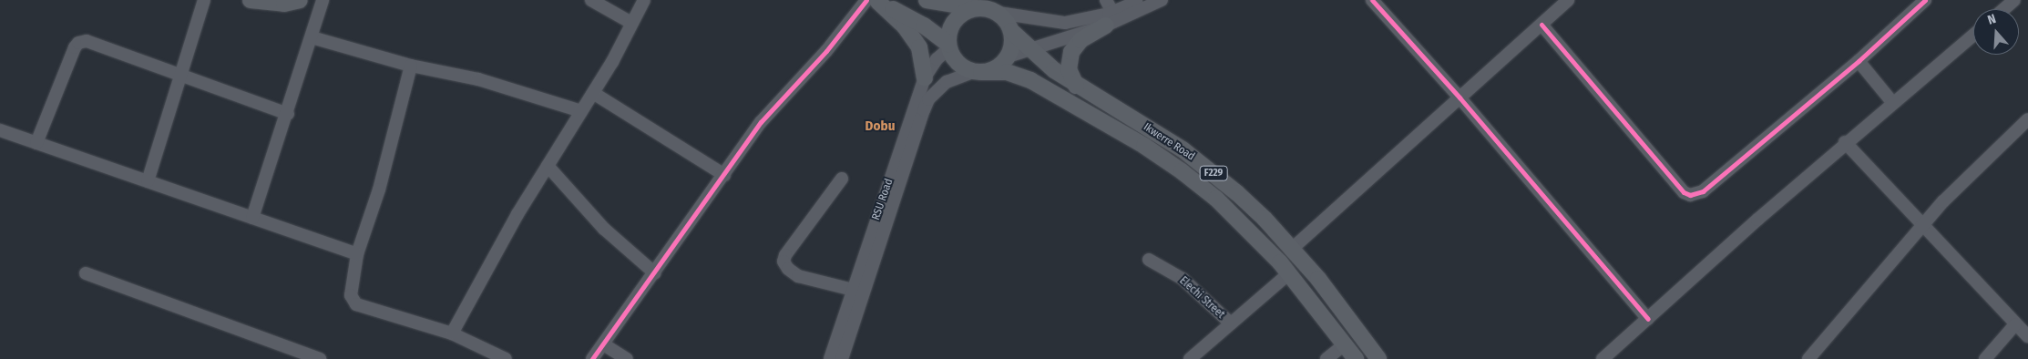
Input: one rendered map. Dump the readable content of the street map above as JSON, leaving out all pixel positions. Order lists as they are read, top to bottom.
{
  "streets": {
    "main road": ["Ikwerre Road", "F229"],
    "street": ["RSU Road", "Elechi Street"]
  },
  "crossings": [
    ["Ikwerre Road", "F229"],
    ["Ikwerre Road", "RSU Road"],
    ["F229", "RSU Road"]
  ],
  "districts": ["Dobu"],
  "north": "top"
}
